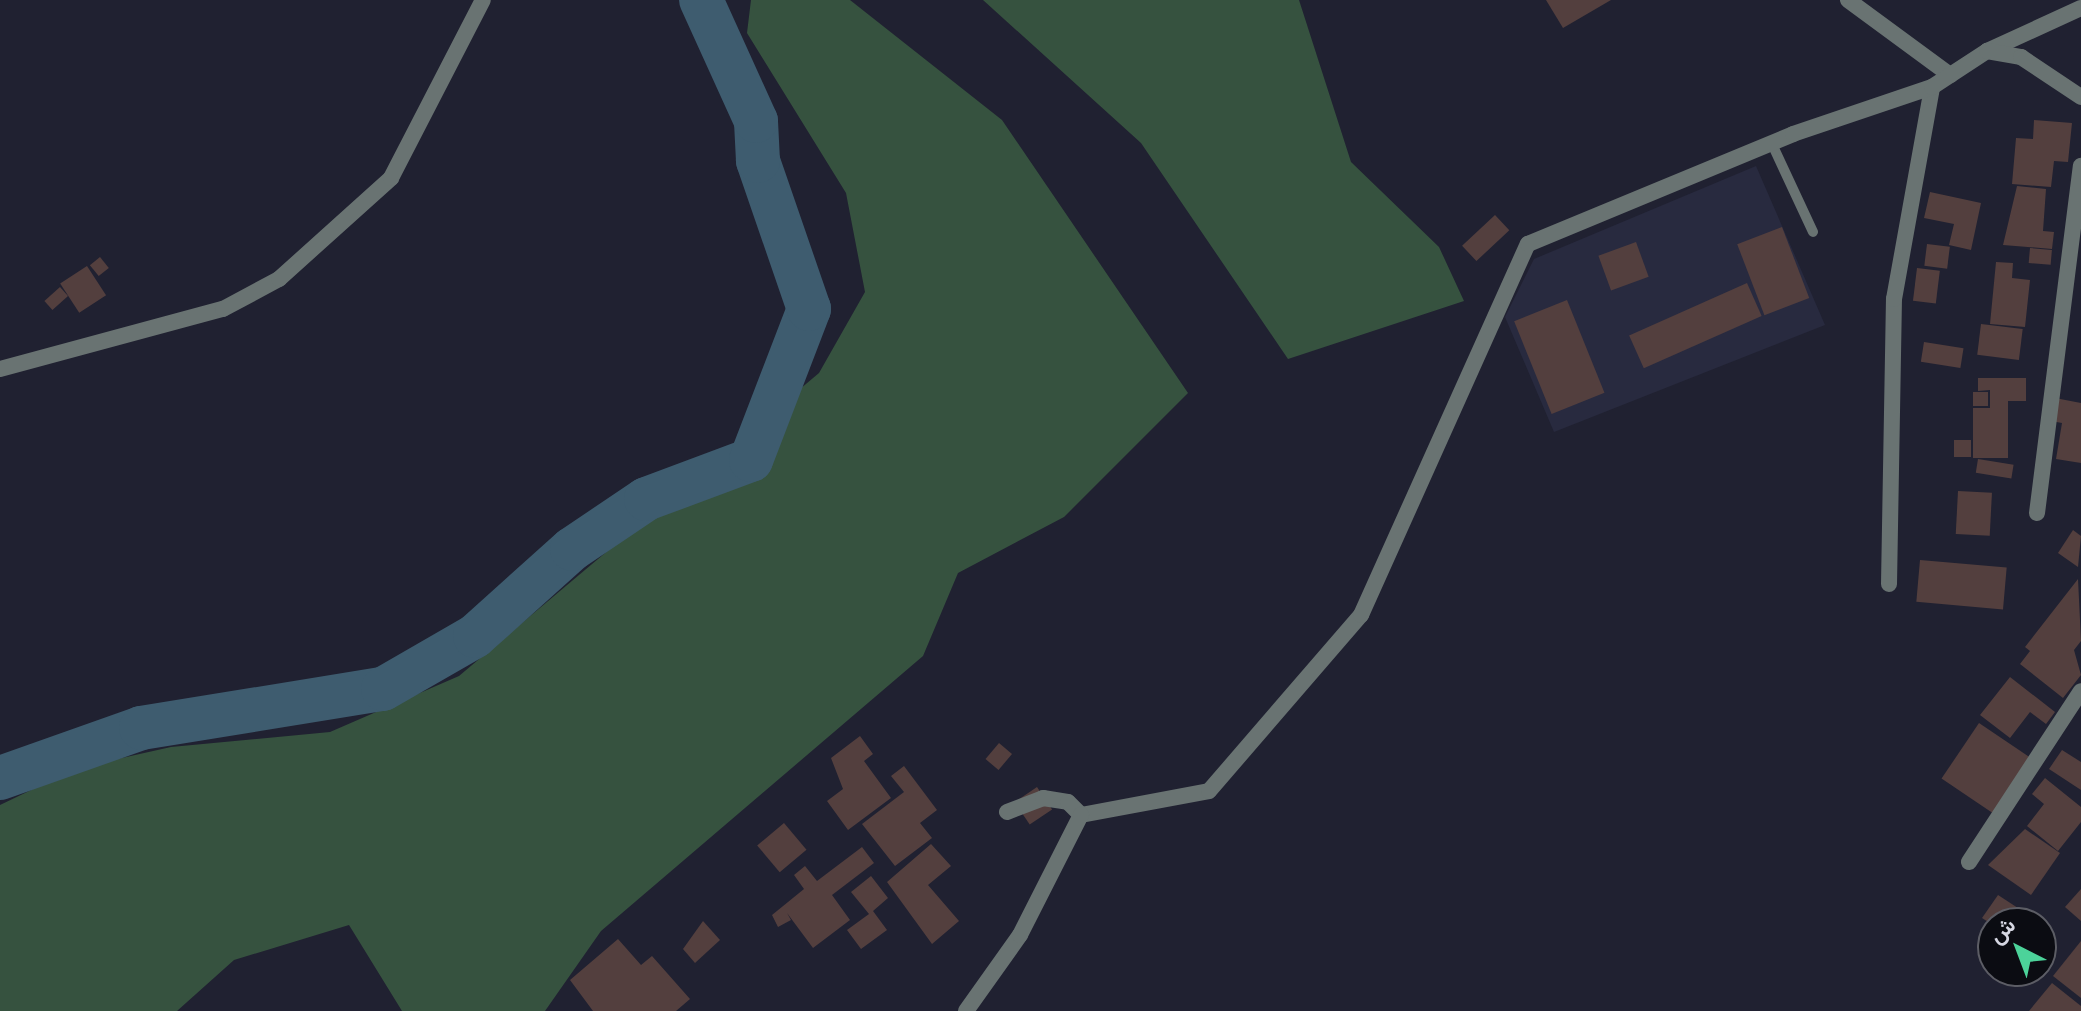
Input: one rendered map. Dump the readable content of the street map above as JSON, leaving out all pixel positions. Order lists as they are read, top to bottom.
{
  "north": "top left"
}
